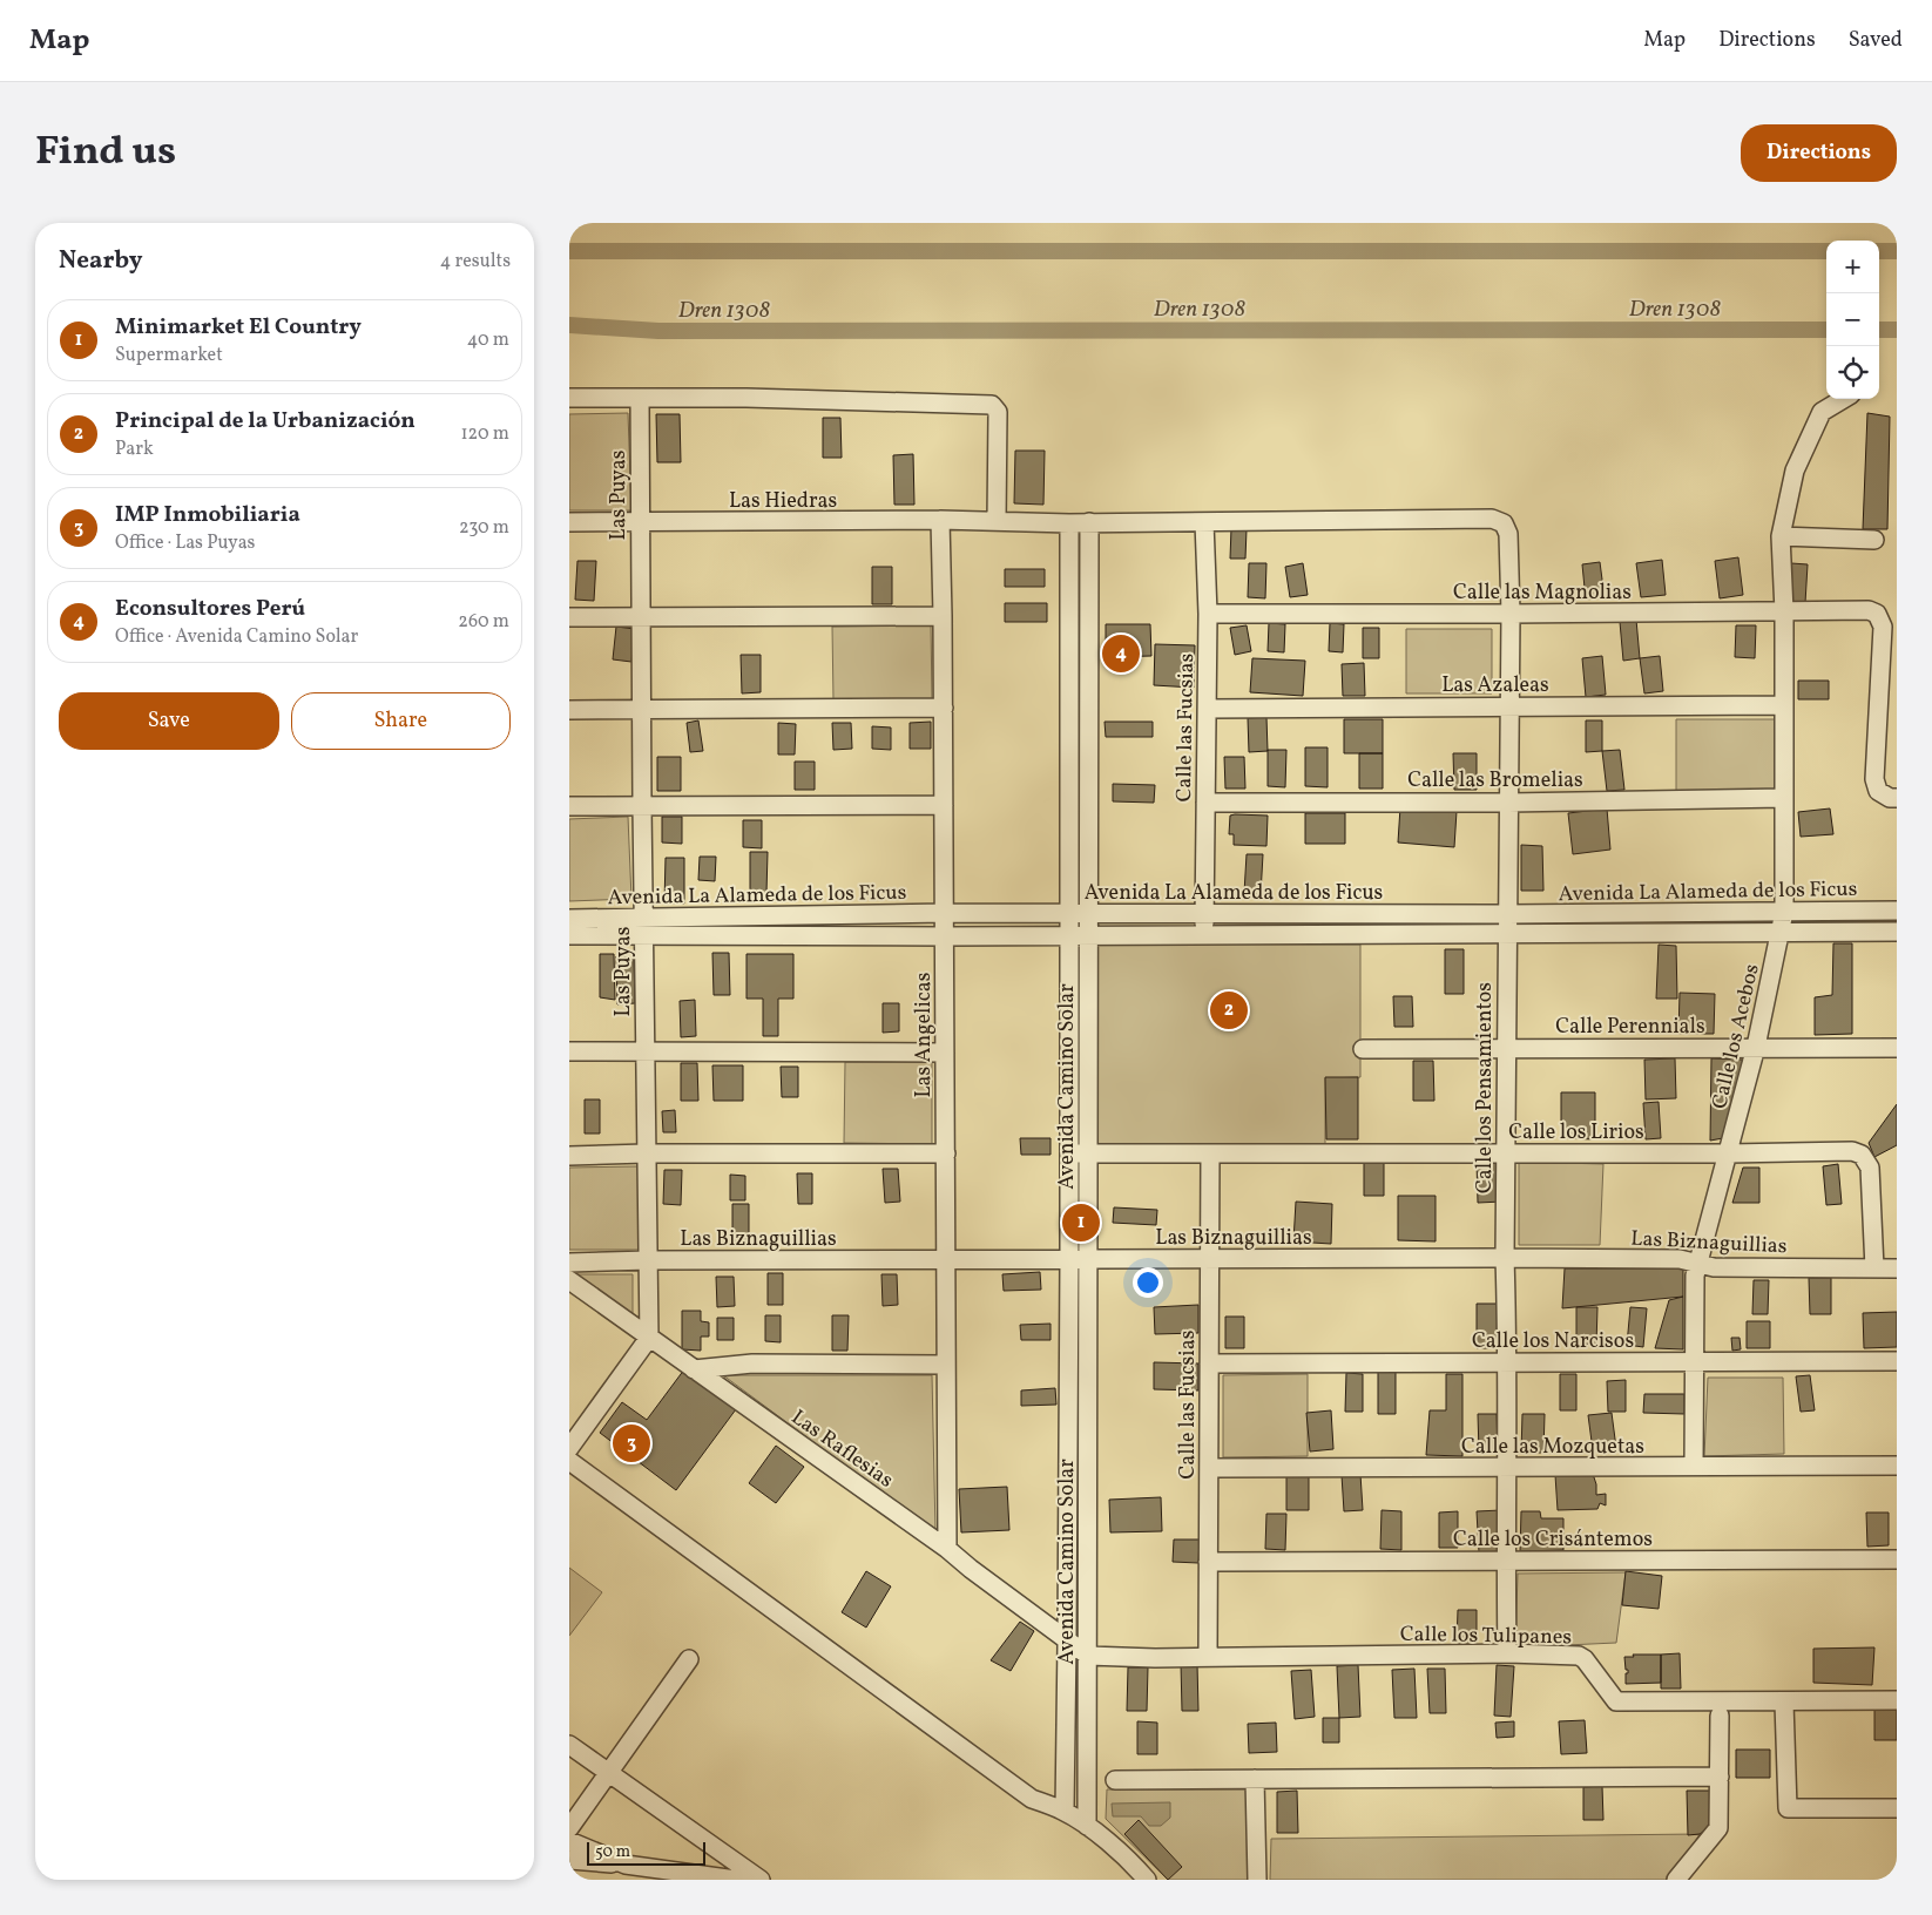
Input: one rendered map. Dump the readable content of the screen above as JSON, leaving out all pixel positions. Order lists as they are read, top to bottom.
{
  "streets": {
    "street": [
      "Las Puyas",
      "Las Hiedras",
      "Calle las Magnolias",
      "Las Azaleas",
      "Calle las Fucsias",
      "Calle las Bromelias",
      "Avenida La Alameda de los Ficus",
      "Calle Perennials",
      "Las Angelicas",
      "Calle los Acebos",
      "Avenida Camino Solar",
      "Calle los Pensamientos",
      "Calle los Lirios",
      "Las Biznaguillias",
      "Calle los Narcisos",
      "Calle las Mozquetas",
      "Las Raflesias",
      "Calle los Crisántemos",
      "Calle los Tulipanes"
    ]
  },
  "crossings": [
    ["Las Puyas", "Las Hiedras"],
    ["Las Puyas", "Avenida La Alameda de los Ficus"],
    ["Las Puyas", "Las Biznaguillias"],
    ["Las Puyas", "Las Raflesias"],
    ["Las Hiedras", "Calle las Fucsias"],
    ["Las Hiedras", "Las Angelicas"],
    ["Las Hiedras", "Avenida Camino Solar"],
    ["Las Hiedras", "Calle los Pensamientos"],
    ["Calle las Magnolias", "Calle las Fucsias"],
    ["Calle las Magnolias", "Calle los Acebos"],
    ["Calle las Magnolias", "Calle los Pensamientos"],
    ["Las Azaleas", "Calle las Fucsias"],
    ["Las Azaleas", "Calle los Acebos"],
    ["Las Azaleas", "Calle los Pensamientos"],
    ["Calle las Fucsias", "Calle las Bromelias"],
    ["Calle las Fucsias", "Avenida La Alameda de los Ficus"],
    ["Calle las Fucsias", "Calle los Lirios"],
    ["Calle las Fucsias", "Las Biznaguillias"],
    ["Calle las Fucsias", "Calle los Narcisos"],
    ["Calle las Fucsias", "Calle las Mozquetas"],
    ["Calle las Fucsias", "Calle los Crisántemos"],
    ["Calle las Fucsias", "Calle los Tulipanes"],
    ["Calle las Bromelias", "Calle los Acebos"],
    ["Calle las Bromelias", "Calle los Pensamientos"],
    ["Avenida La Alameda de los Ficus", "Las Angelicas"],
    ["Avenida La Alameda de los Ficus", "Calle los Acebos"],
    ["Avenida La Alameda de los Ficus", "Avenida Camino Solar"],
    ["Avenida La Alameda de los Ficus", "Calle los Pensamientos"],
    ["Calle Perennials", "Calle los Acebos"],
    ["Calle Perennials", "Calle los Pensamientos"],
    ["Las Angelicas", "Las Biznaguillias"],
    ["Las Angelicas", "Las Raflesias"],
    ["Calle los Acebos", "Calle los Lirios"],
    ["Calle los Acebos", "Las Biznaguillias"],
    ["Calle los Acebos", "Calle los Narcisos"],
    ["Calle los Acebos", "Calle las Mozquetas"],
    ["Avenida Camino Solar", "Calle los Lirios"],
    ["Avenida Camino Solar", "Las Biznaguillias"],
    ["Avenida Camino Solar", "Las Raflesias"],
    ["Avenida Camino Solar", "Calle los Tulipanes"],
    ["Calle los Pensamientos", "Calle los Lirios"],
    ["Calle los Pensamientos", "Las Biznaguillias"],
    ["Calle los Pensamientos", "Calle los Narcisos"],
    ["Calle los Pensamientos", "Calle las Mozquetas"],
    ["Calle los Pensamientos", "Calle los Crisántemos"],
    ["Calle los Pensamientos", "Calle los Tulipanes"],
    ["Calle los Lirios", "Las Biznaguillias"],
    ["Las Raflesias", "Calle los Tulipanes"]
  ],
  "water": ["Dren 1308"],
  "scale_bar": "50 m",
  "page": {
    "header": "Map",
    "nav": ["Map", "Directions", "Saved"],
    "title": "Find us",
    "buttons": [
      "Directions",
      ["Save", "Share"]
    ],
    "heading": ["Nearby", "4 results"],
    "map_buttons": ["+", "−"],
    "list": [
      {
        "mark": "1",
        "name": "Minimarket El Country",
        "note": "Supermarket",
        "value": "40 m"
      },
      {
        "mark": "2",
        "name": "Principal de la Urbanización",
        "note": "Park",
        "value": "120 m"
      },
      {
        "mark": "3",
        "name": "IMP Inmobiliaria",
        "note": "Office · Las Puyas",
        "value": "230 m"
      },
      {
        "mark": "4",
        "name": "Econsultores Perú",
        "note": "Office · Avenida Camino Solar",
        "value": "260 m"
      }
    ],
    "pins": [
      "4",
      "2",
      "1",
      "3"
    ],
    "scale": "50 m"
  }
}
